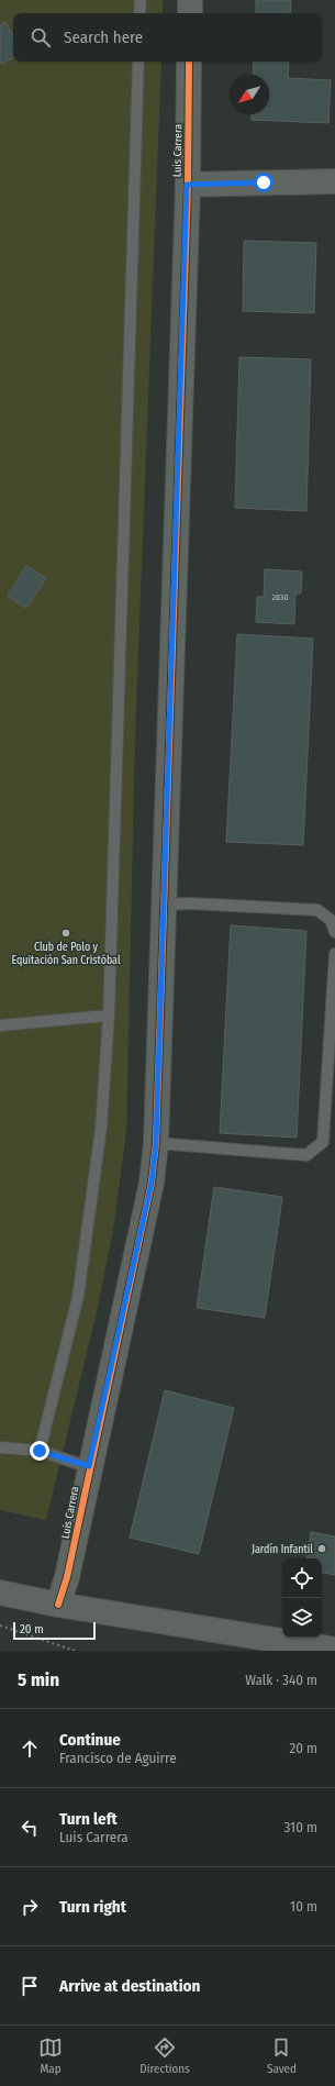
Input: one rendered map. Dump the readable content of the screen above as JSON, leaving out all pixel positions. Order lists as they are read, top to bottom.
{
  "streets": {
    "street": ["Luis Carrera"]
  },
  "places": ["Club de Polo y Equitación San Cristóbal", "Jardín Infantil"],
  "house_numbers": ["2630"],
  "scale_bar": "20 m",
  "north": "bottom left",
  "page": {
    "search": "Search here",
    "scale": "20 m",
    "heading": ["5 min", "Walk · 340 m"],
    "list": [
      ["Continue", "Francisco de Aguirre", "20 m"],
      ["Turn left", "Luis Carrera", "310 m"],
      ["Turn right", "10 m"],
      "Arrive at destination"
    ],
    "nav": ["Map", "Directions", "Saved"]
  }
}
